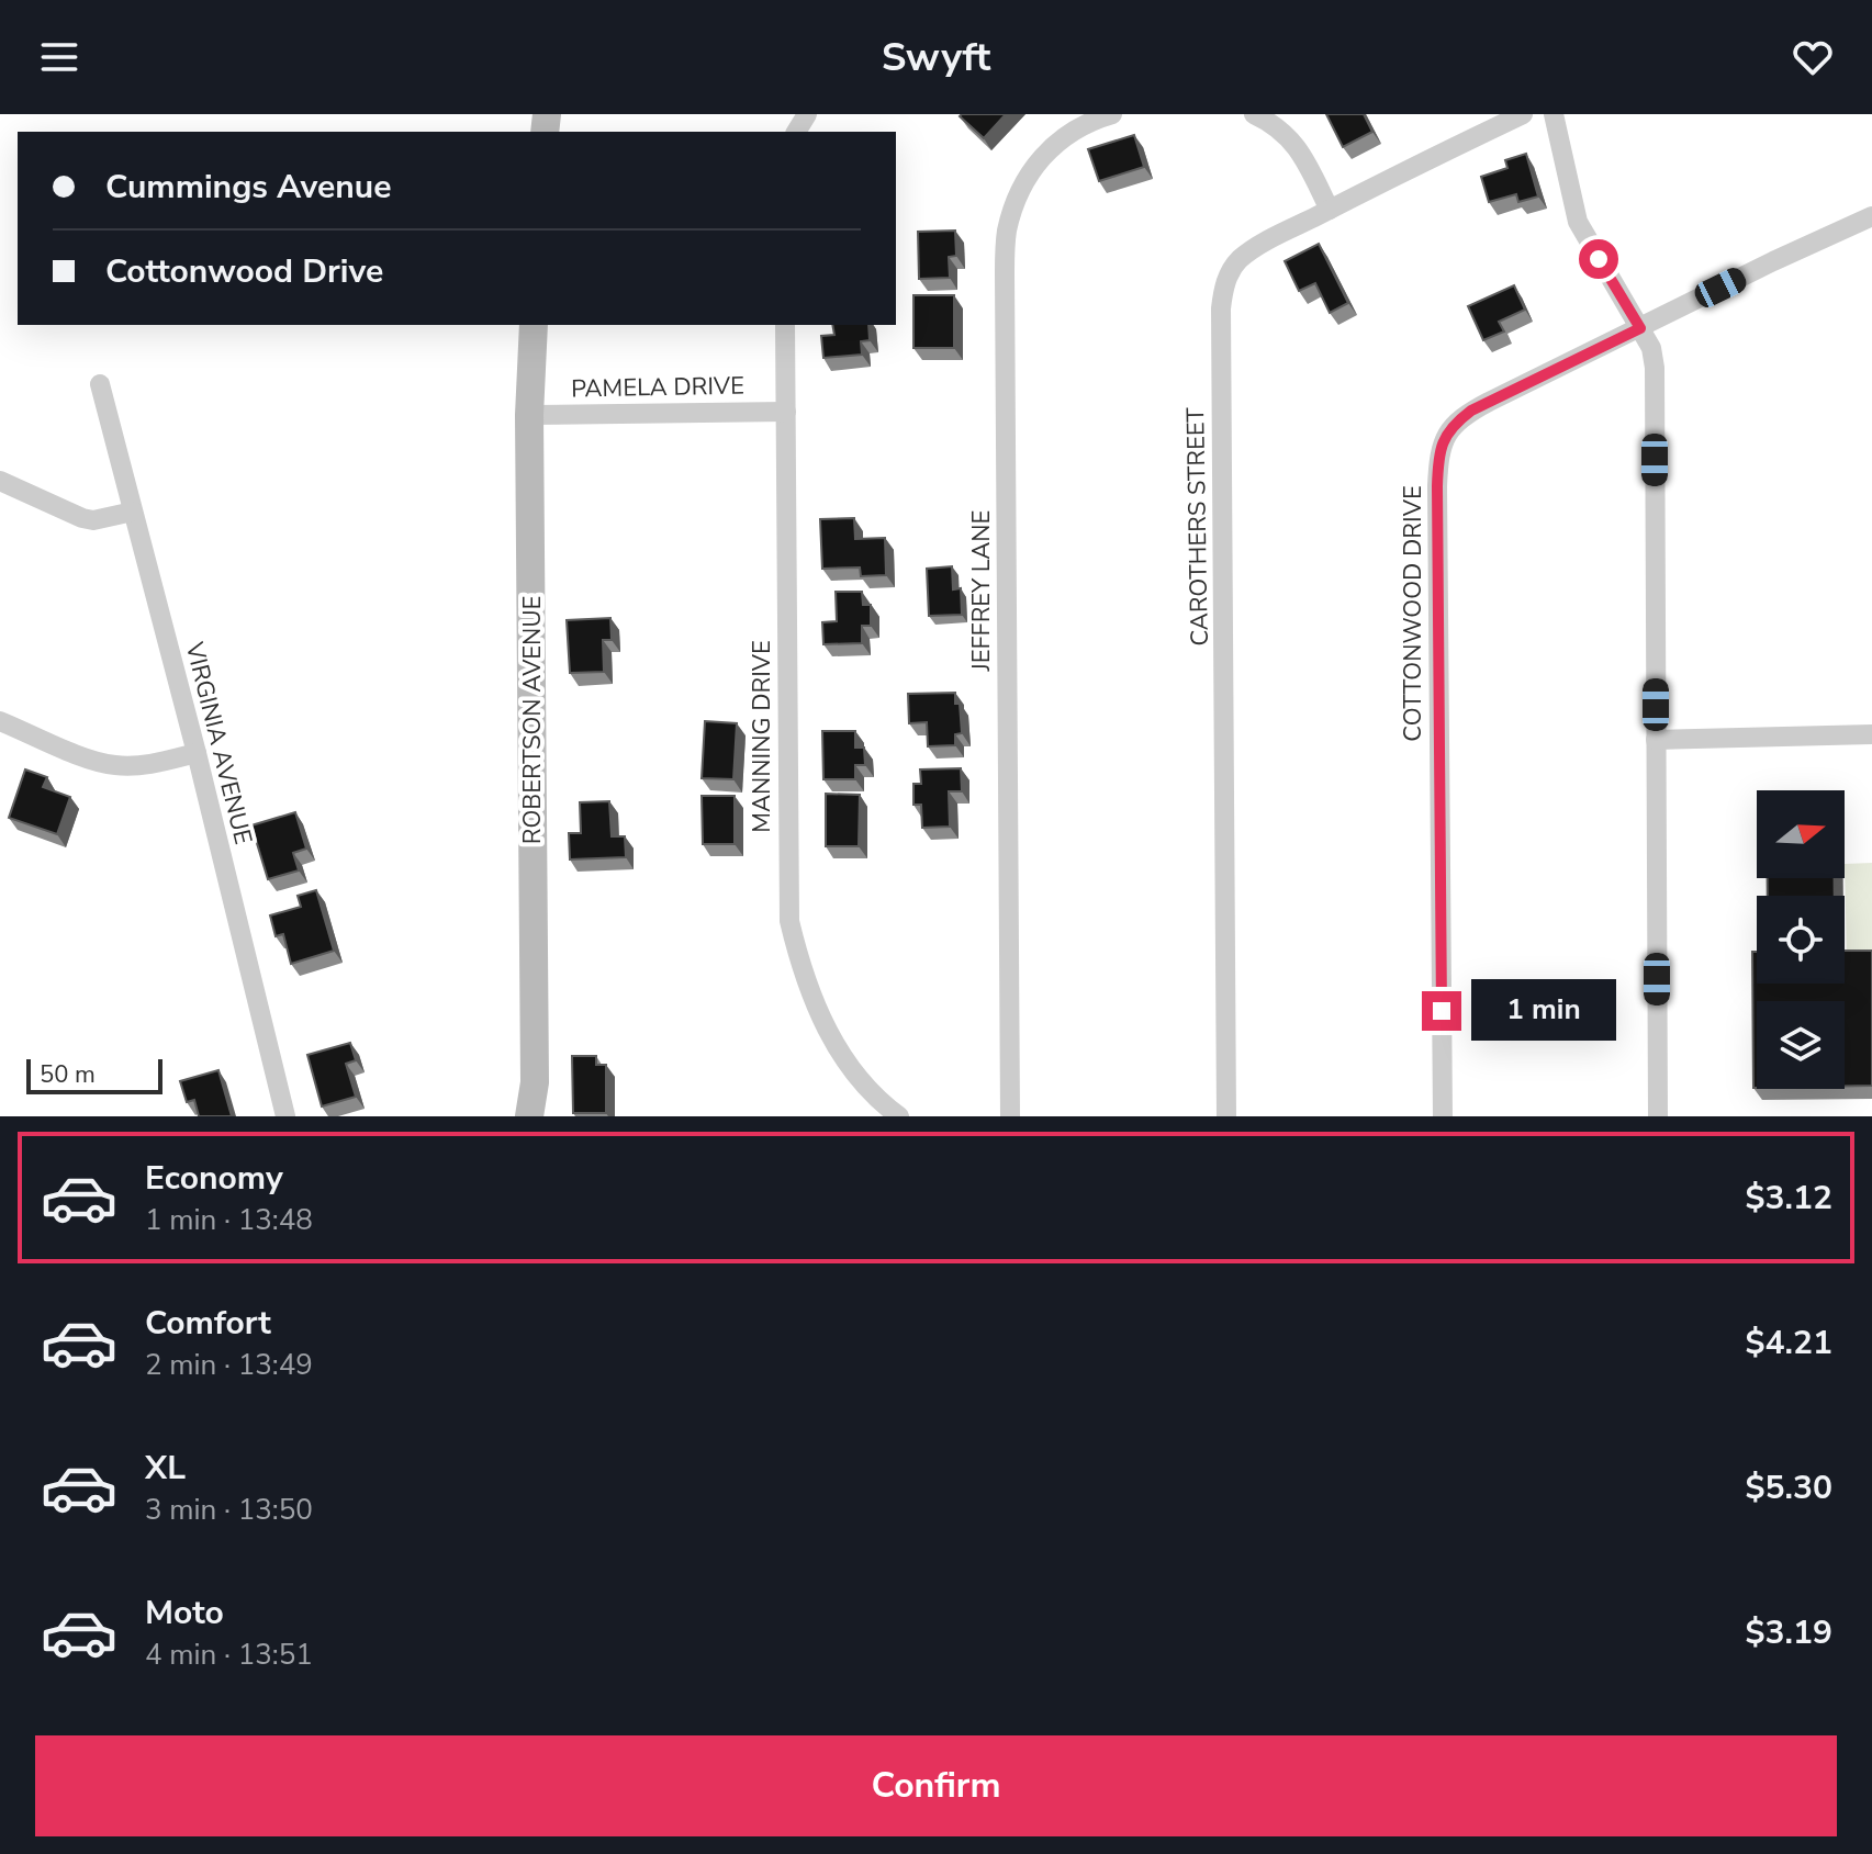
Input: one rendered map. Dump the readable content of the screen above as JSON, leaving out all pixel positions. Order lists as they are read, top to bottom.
{
  "streets": {
    "street": [
      "PAMELA DRIVE",
      "CAROTHERS STREET",
      "JEFFREY LANE",
      "COTTONWOOD DRIVE",
      "ROBERTSON AVENUE",
      "MANNING DRIVE",
      "VIRGINIA AVENUE"
    ]
  },
  "crossings": [
    ["PAMELA DRIVE", "ROBERTSON AVENUE"],
    ["PAMELA DRIVE", "MANNING DRIVE"]
  ],
  "scale_bar": "50 m",
  "north": "right",
  "page": {
    "header": "Swyft",
    "banner": ["Cummings Avenue", "Cottonwood Drive"],
    "bubble": "1 min",
    "scale": "50 m",
    "list": [
      {
        "name": "Economy",
        "note": "1 min · 13:48",
        "value": "$3.12"
      },
      {
        "name": "Comfort",
        "note": "2 min · 13:49",
        "value": "$4.21"
      },
      {
        "name": "XL",
        "note": "3 min · 13:50",
        "value": "$5.30"
      },
      {
        "name": "Moto",
        "note": "4 min · 13:51",
        "value": "$3.19"
      }
    ],
    "buttons": "Confirm"
  }
}
